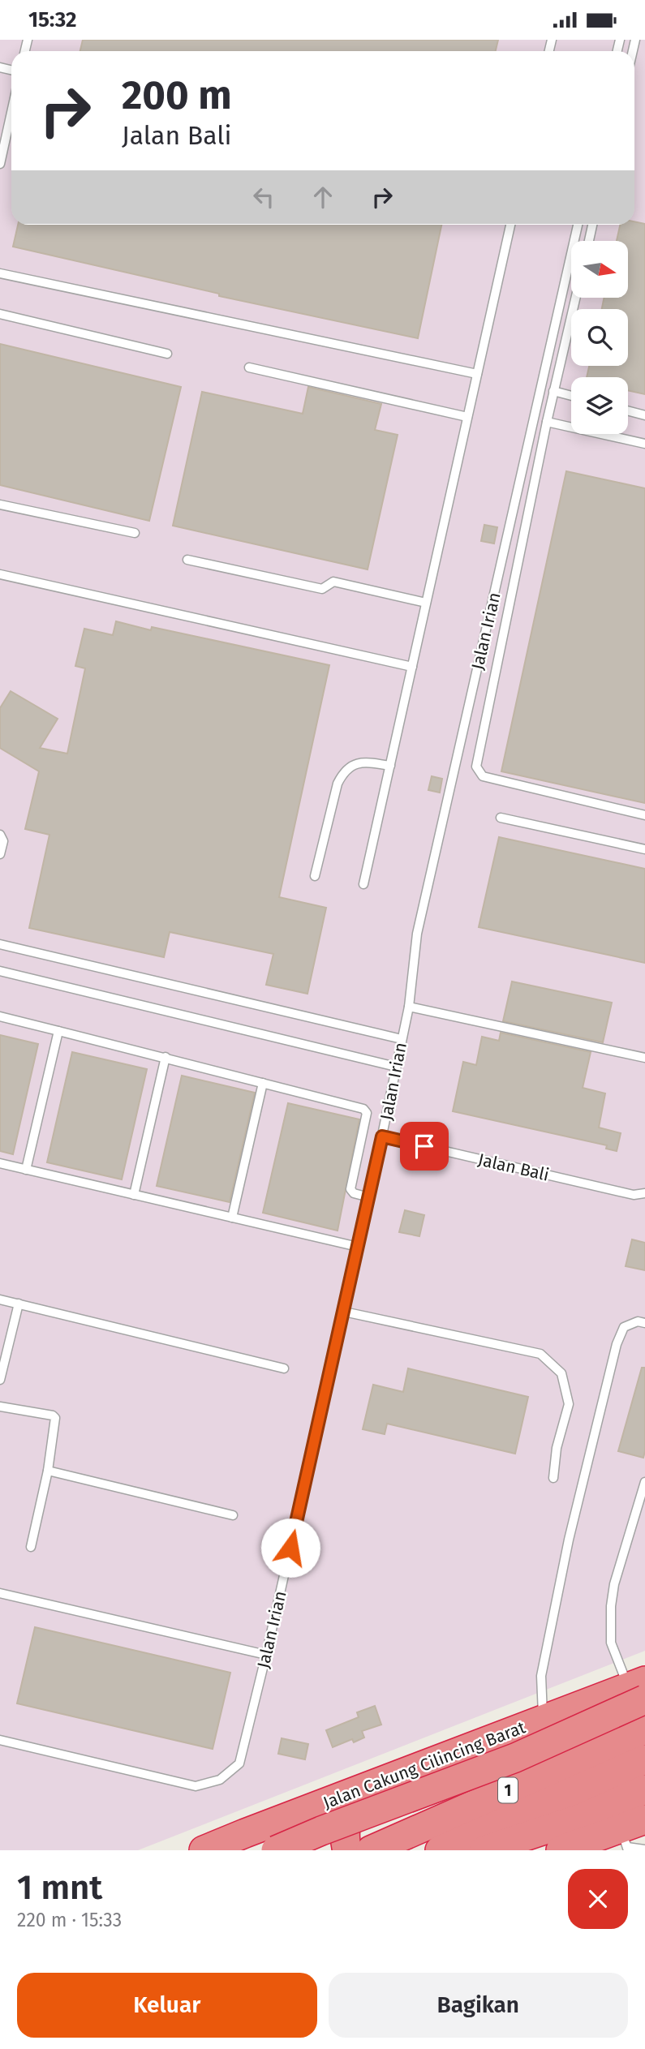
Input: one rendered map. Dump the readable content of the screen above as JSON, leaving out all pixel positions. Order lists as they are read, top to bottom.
{
  "streets": {
    "highway": ["Jalan Cakung Cilincing Barat", "1"],
    "lane": ["Jalan Irian", "Jalan Bali"]
  },
  "crossings": [
    ["Jalan Irian", "Jalan Bali"]
  ],
  "north": "right",
  "page": {
    "status": "15:32",
    "turn": ["200 m", "Jalan Bali"],
    "heading": ["1 mnt", "220 m · 15:33"],
    "buttons": ["Keluar", "Bagikan"]
  }
}
